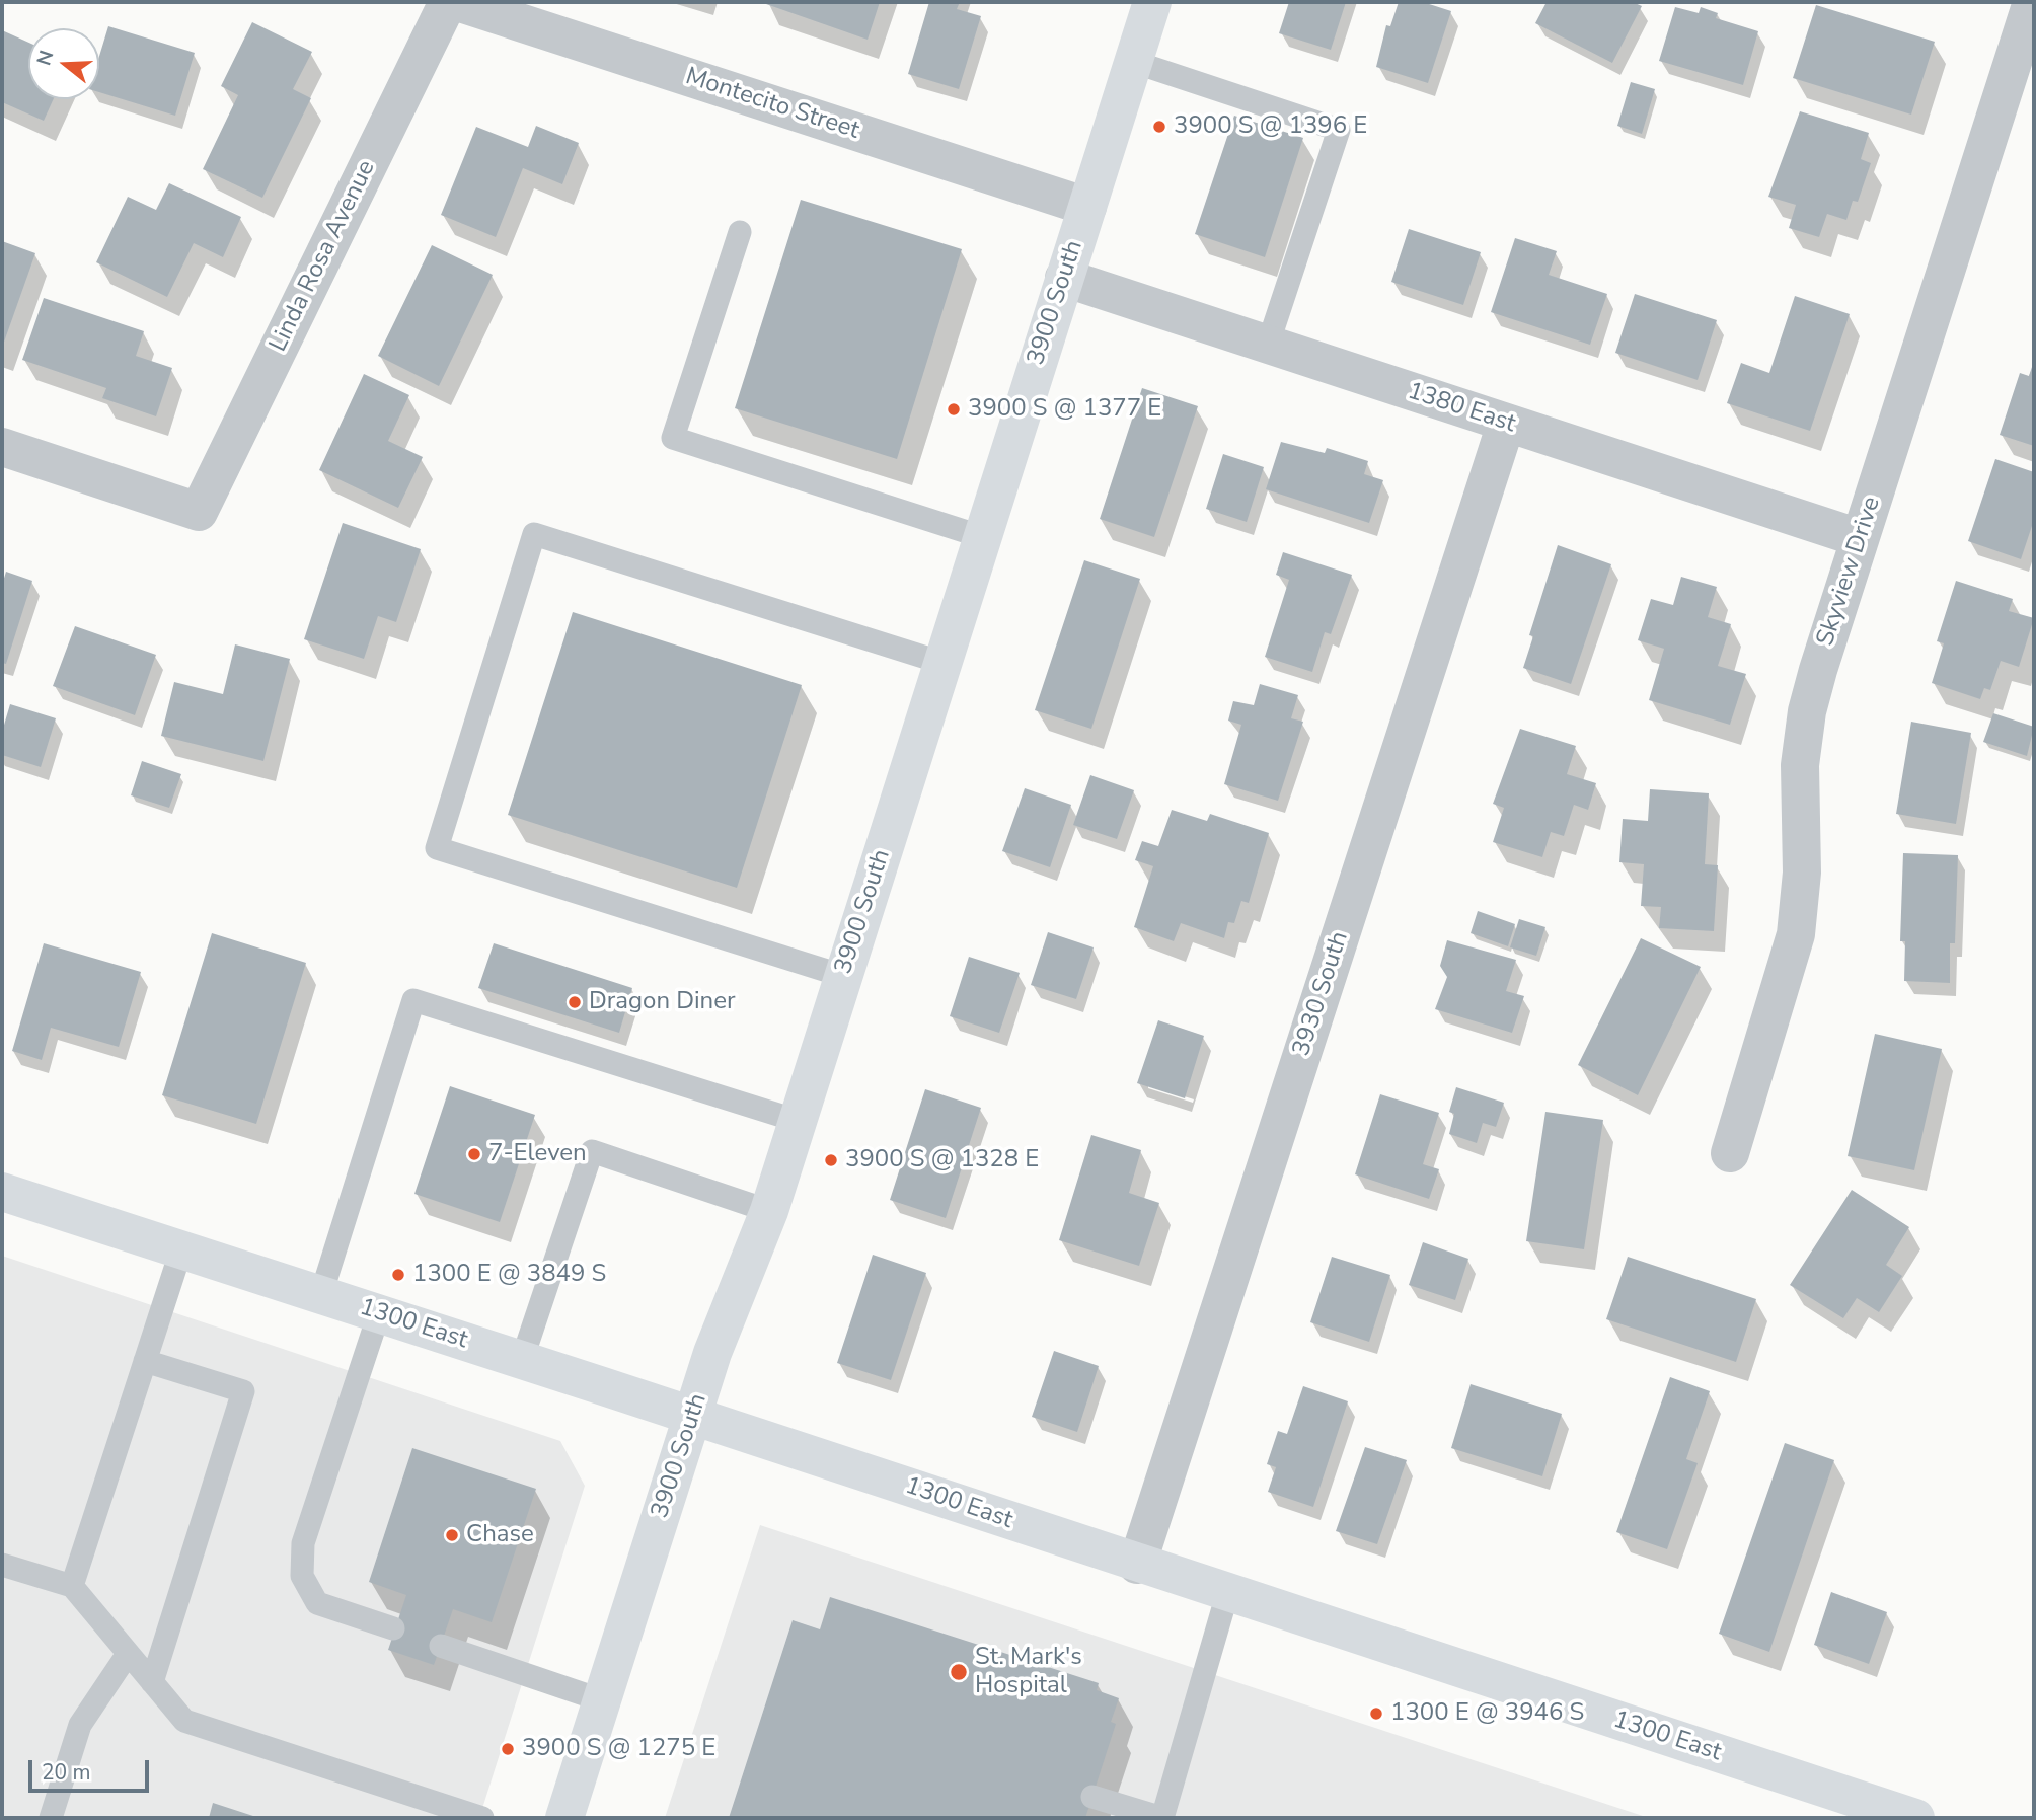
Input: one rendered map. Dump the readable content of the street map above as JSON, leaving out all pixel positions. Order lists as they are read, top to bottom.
{
  "streets": {
    "main road": ["3900 South", "1300 East"],
    "street": [
      "Montecito Street",
      "Linda Rosa Avenue",
      "1380 East",
      "Skyview Drive",
      "3930 South"
    ]
  },
  "crossings": [
    ["Montecito Street", "3900 South"],
    ["3900 South", "1380 East"],
    ["3900 South", "1300 East"],
    ["1380 East", "Skyview Drive"],
    ["1380 East", "3930 South"],
    ["3930 South", "1300 East"]
  ],
  "places": [
    "3900 S @ 1396 E",
    "3900 S @ 1377 E",
    "Dragon Diner",
    "7-Eleven",
    "3900 S @ 1328 E",
    "1300 E @ 3849 S",
    "Chase",
    "St. Mark's Hospital",
    "1300 E @ 3946 S",
    "3900 S @ 1275 E"
  ],
  "scale_bar": "20 m",
  "north": "left"
}
